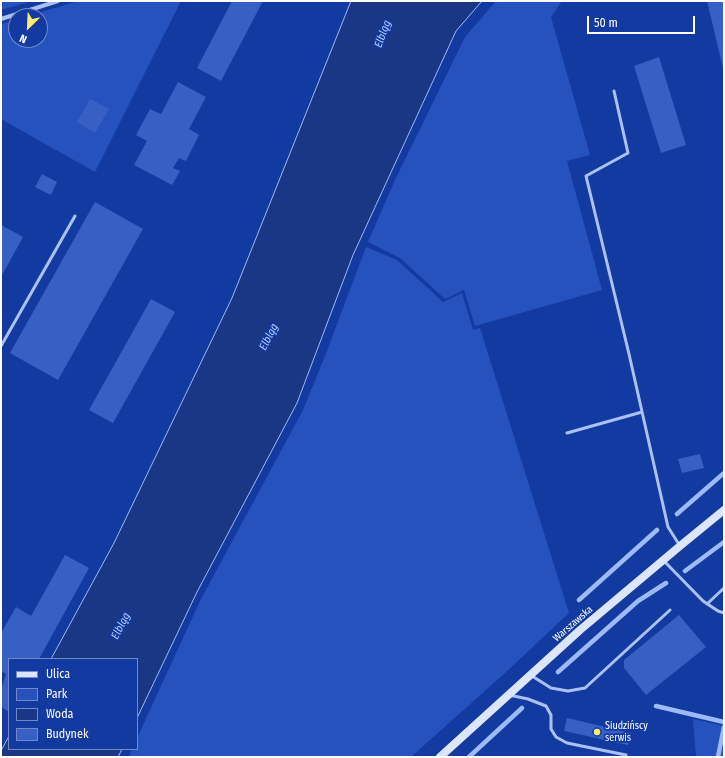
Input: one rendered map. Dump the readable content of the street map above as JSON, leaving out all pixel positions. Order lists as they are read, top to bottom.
{
  "streets": {
    "main road": ["Warszawska"]
  },
  "water": ["Elbląg"],
  "places": ["Siudzińscy serwis"],
  "legend": [
    "Ulica",
    "Park",
    "Woda",
    "Budynek"
  ],
  "scale_bar": "50 m",
  "north": "bottom left"
}
